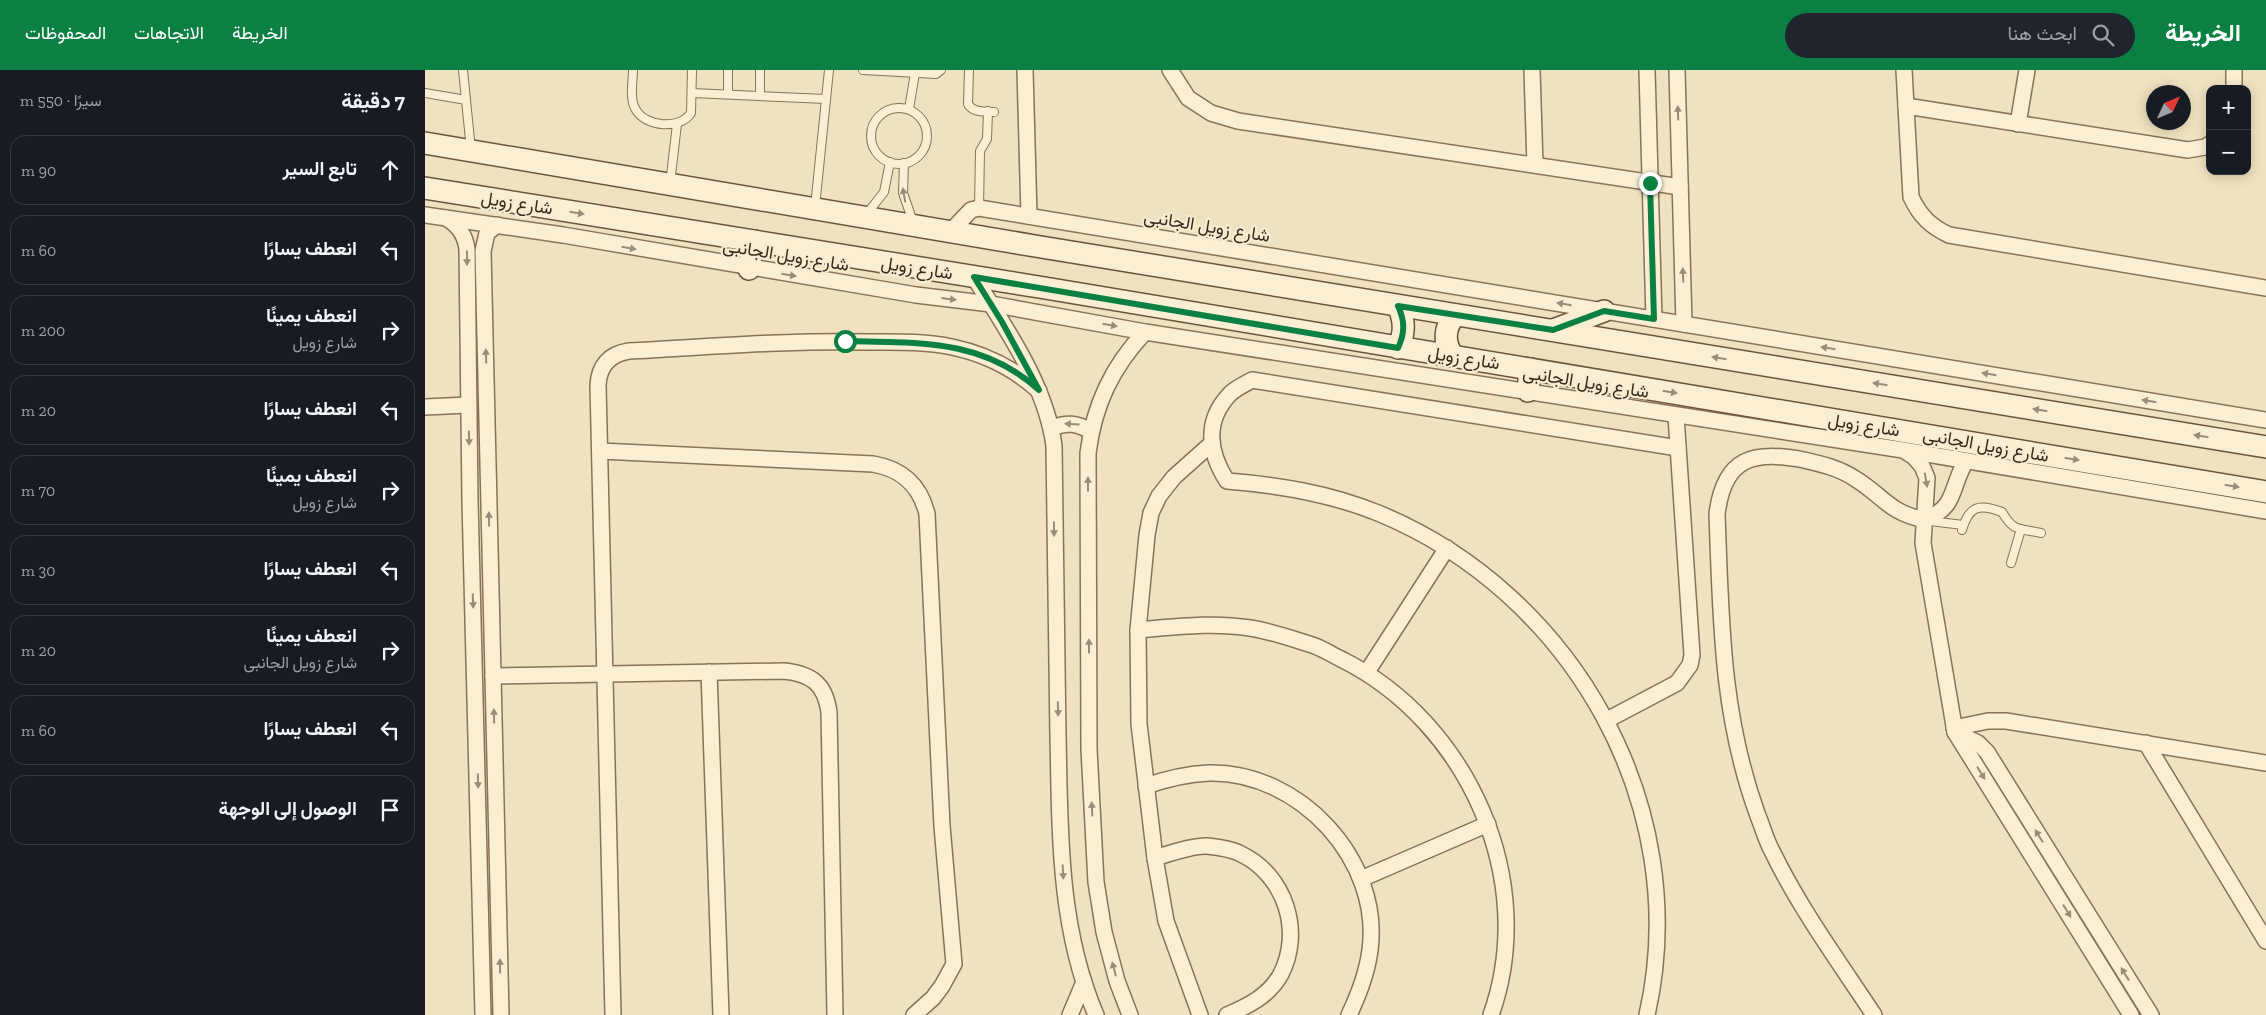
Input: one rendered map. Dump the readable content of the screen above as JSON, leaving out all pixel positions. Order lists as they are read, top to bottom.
{
  "streets": {
    "main road": ["شارع زويل"],
    "street": ["شارع زويل الجانبى"]
  },
  "north": "top right",
  "page": {
    "header": "الخريطة",
    "search": "ابحث هنا",
    "nav": ["الخريطة", "الاتجاهات", "المحفوظات"],
    "heading": ["7 دقيقة", "سيرًا · 550 m"],
    "map_buttons": ["+", "−"],
    "list": [
      ["تابع السير", "90 m"],
      ["انعطف يسارًا", "60 m"],
      ["انعطف يمينًا", "شارع زويل", "200 m"],
      ["انعطف يسارًا", "20 m"],
      ["انعطف يمينًا", "شارع زويل", "70 m"],
      ["انعطف يسارًا", "30 m"],
      ["انعطف يمينًا", "شارع زويل الجانبى", "20 m"],
      ["انعطف يسارًا", "60 m"],
      "الوصول إلى الوجهة"
    ]
  }
}
